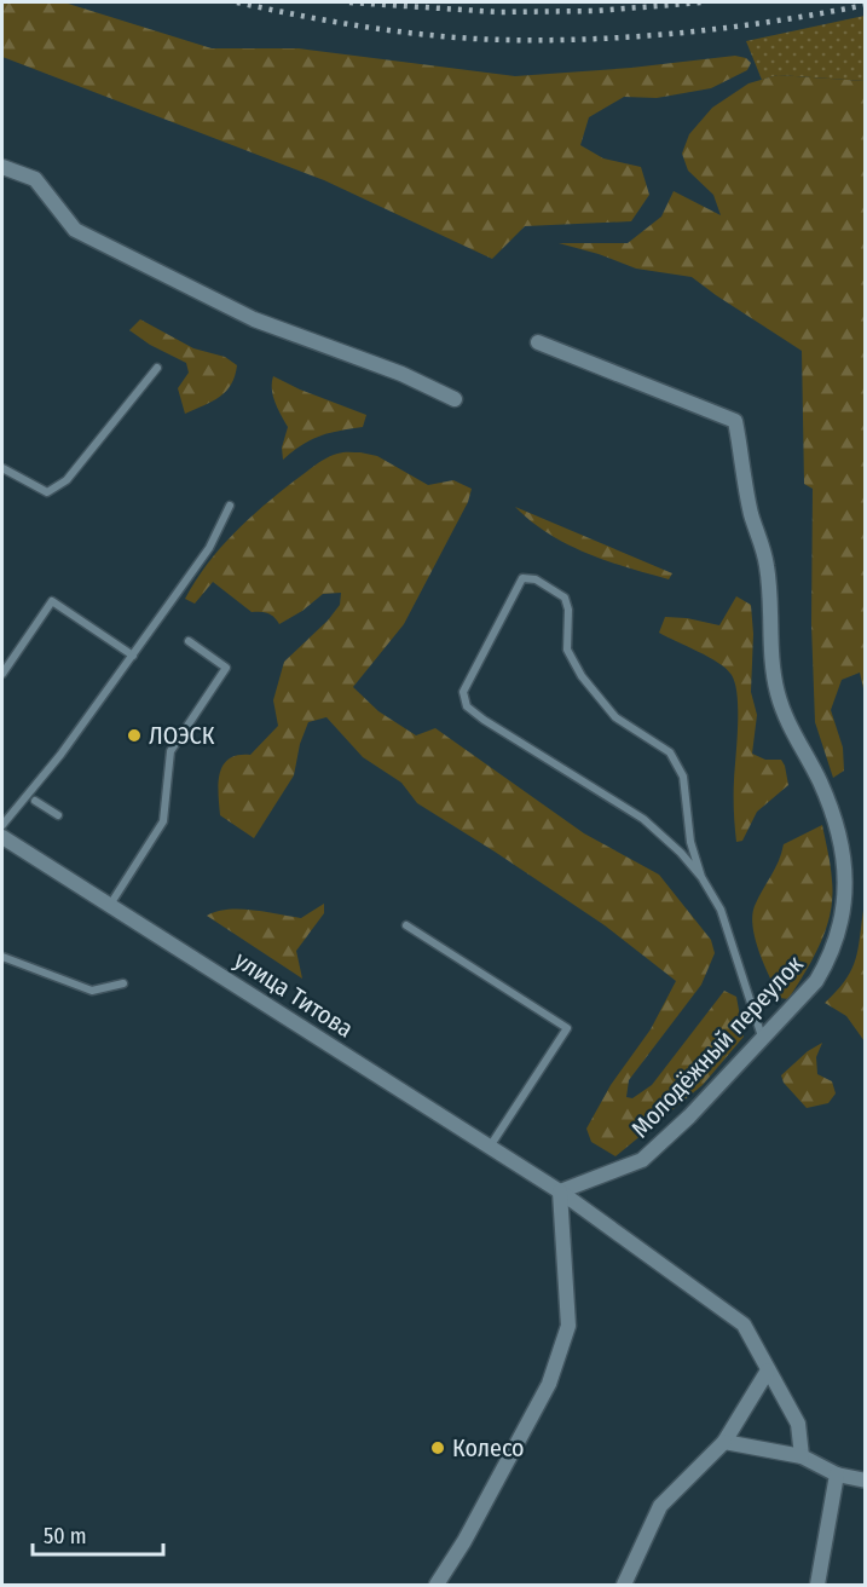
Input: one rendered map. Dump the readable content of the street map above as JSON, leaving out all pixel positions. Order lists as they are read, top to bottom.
{
  "streets": {
    "street": ["улица Титова", "Молодёжный переулок"]
  },
  "crossings": [
    ["улица Титова", "Молодёжный переулок"]
  ],
  "places": ["ЛОЭСК", "Колесо"],
  "scale_bar": "50 m"
}
